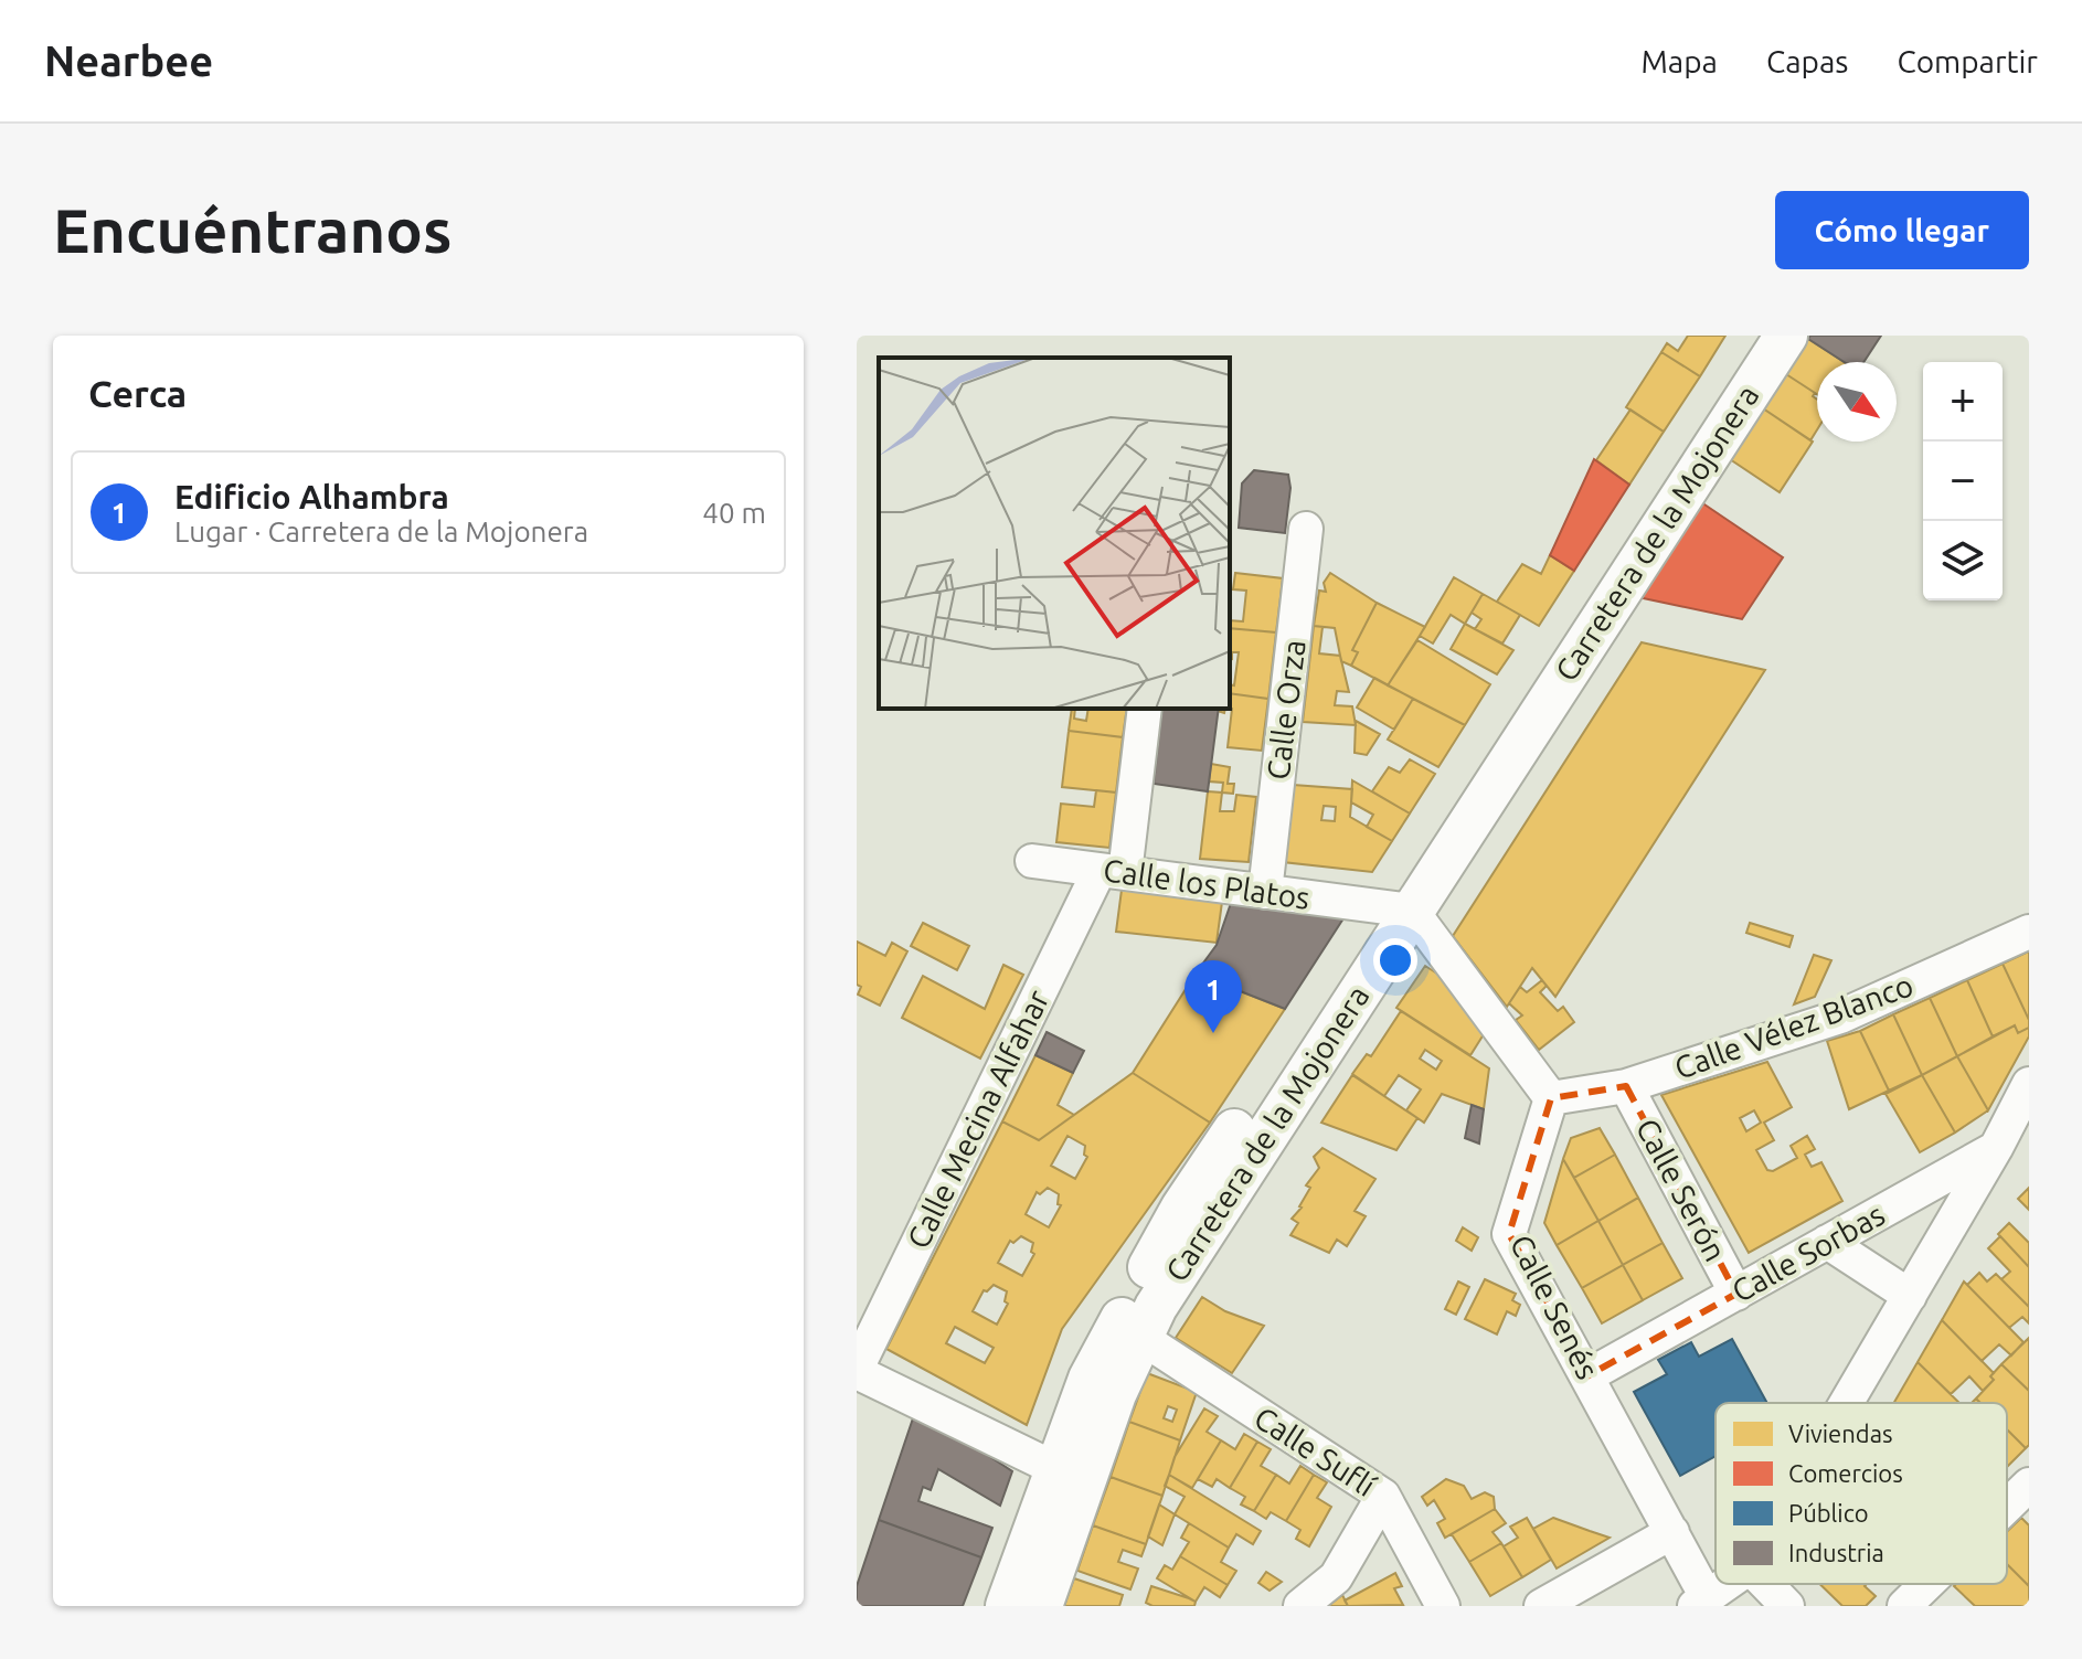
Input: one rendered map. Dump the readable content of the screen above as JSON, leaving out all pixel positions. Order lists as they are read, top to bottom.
{
  "streets": {
    "street": [
      "Carretera de la Mojonera",
      "Calle Orza",
      "Calle los Platos",
      "Calle Vélez Blanco",
      "Calle Mecina Alfahar",
      "Calle Serón",
      "Calle Sorbas",
      "Calle Senés",
      "Calle Suflí"
    ]
  },
  "crossings": [
    ["Carretera de la Mojonera", "Calle los Platos"],
    ["Carretera de la Mojonera", "Calle Suflí"],
    ["Calle Orza", "Calle los Platos"],
    ["Calle los Platos", "Calle Mecina Alfahar"],
    ["Calle Vélez Blanco", "Calle Serón"],
    ["Calle Vélez Blanco", "Calle Senés"],
    ["Calle Serón", "Calle Sorbas"],
    ["Calle Sorbas", "Calle Senés"]
  ],
  "legend": [
    "Viviendas",
    "Comercios",
    "Público",
    "Industria"
  ],
  "north": "bottom right",
  "page": {
    "header": "Nearbee",
    "nav": ["Mapa", "Capas", "Compartir"],
    "buttons": "Cómo llegar",
    "title": "Encuéntranos",
    "heading": "Cerca",
    "map_buttons": ["+", "−"],
    "list": [
      {
        "mark": "1",
        "name": "Edificio Alhambra",
        "note": "Lugar · Carretera de la Mojonera",
        "value": "40 m"
      }
    ],
    "pins": "1"
  }
}
